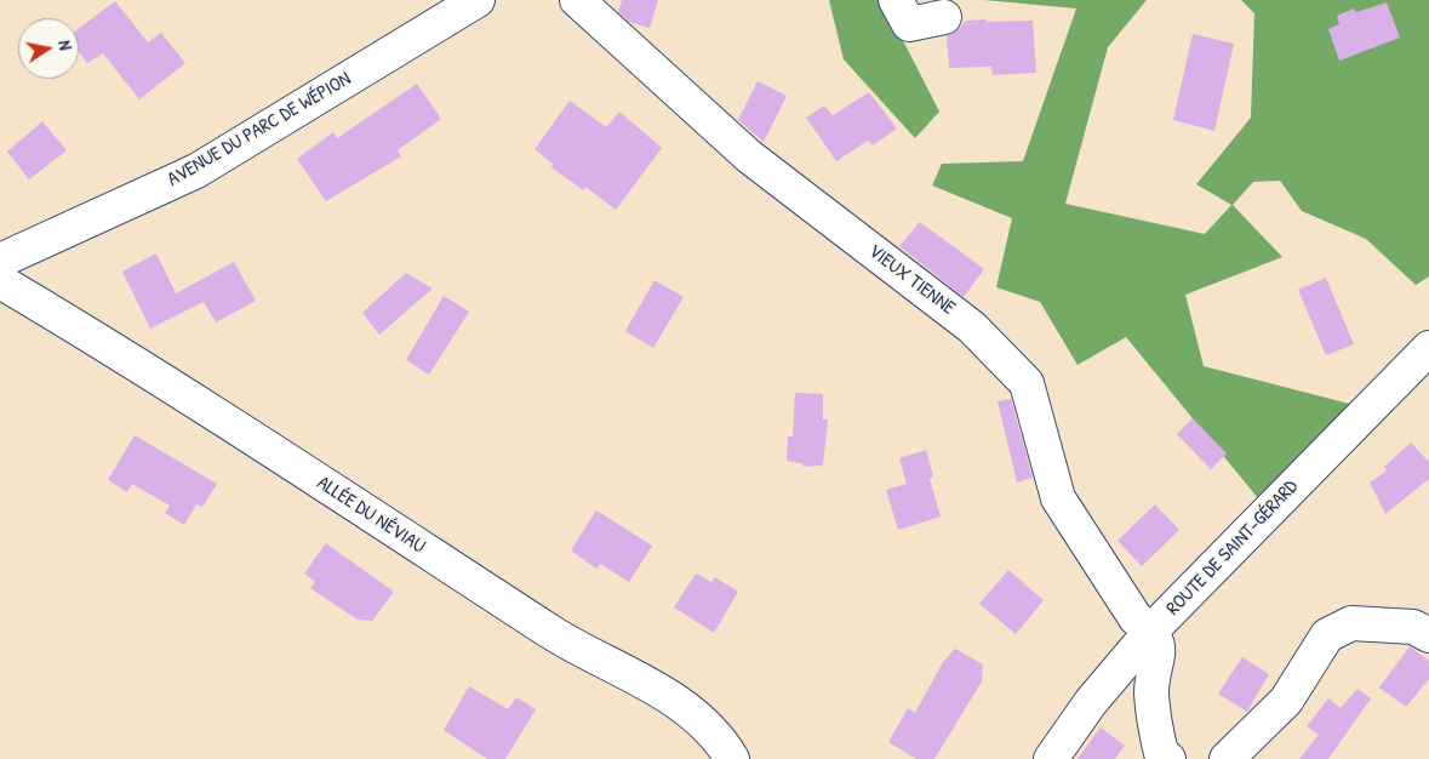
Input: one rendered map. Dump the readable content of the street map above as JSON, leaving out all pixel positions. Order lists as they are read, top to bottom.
{
  "streets": {
    "street": [
      "AVENUE DU PARC DE WÉPION",
      "VIEUX TIENNE",
      "ALLÉE DU NÉVIAU",
      "ROUTE DE SAINT-GÉRARD"
    ]
  },
  "crossings": [
    ["VIEUX TIENNE", "ROUTE DE SAINT-GÉRARD"]
  ],
  "north": "right"
}
